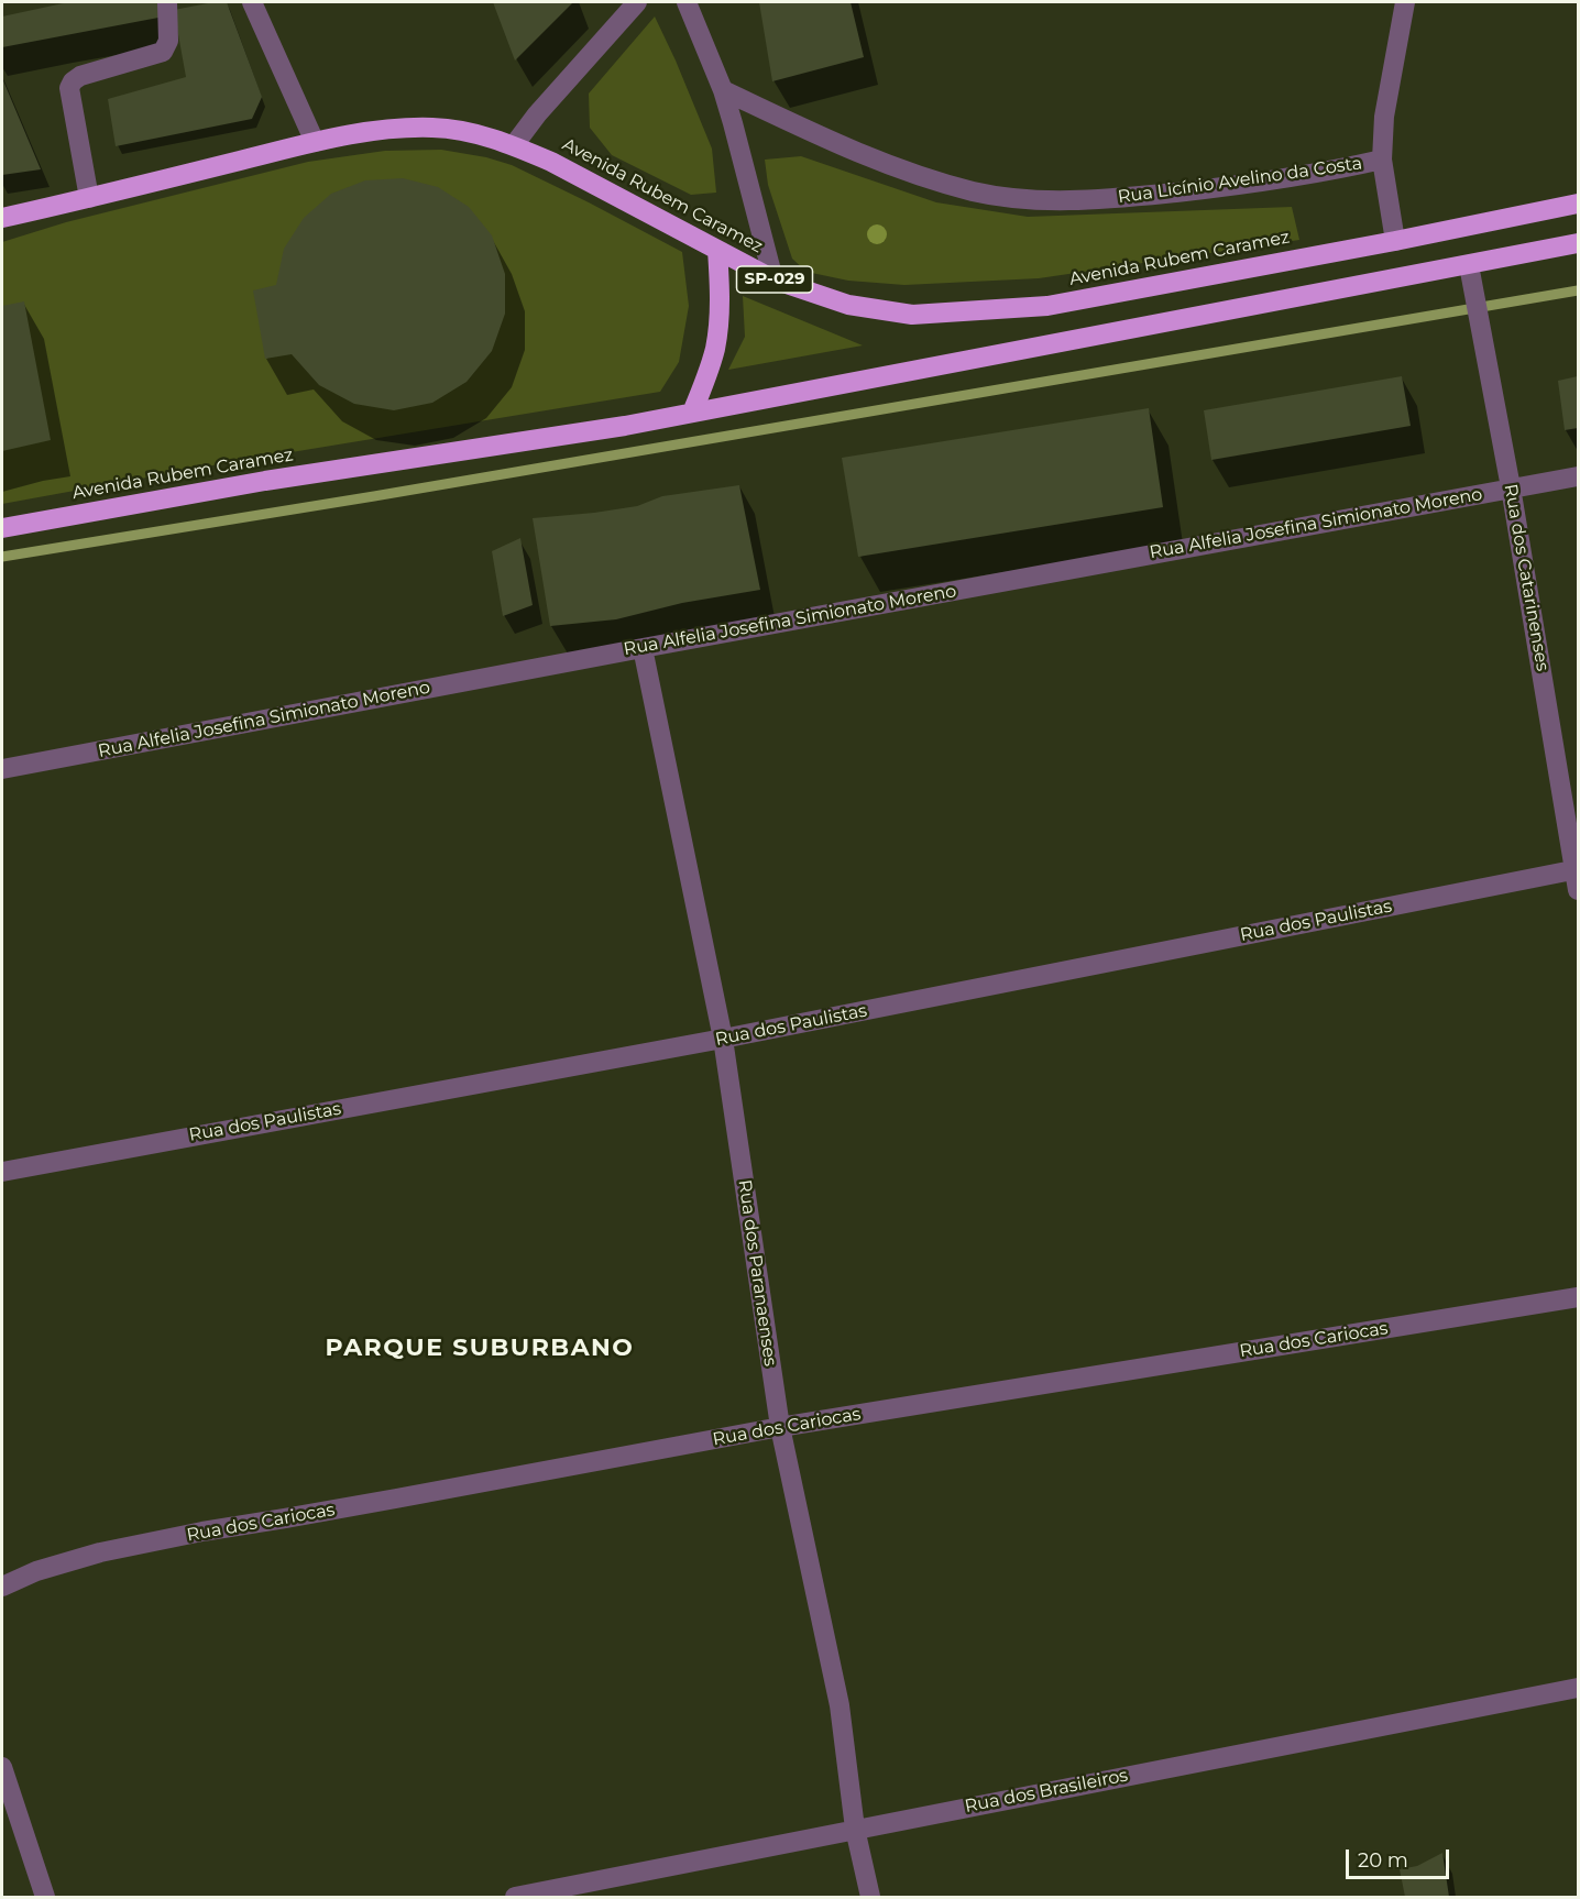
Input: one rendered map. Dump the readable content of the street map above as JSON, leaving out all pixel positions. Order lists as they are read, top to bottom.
{
  "streets": {
    "highway": ["Avenida Rubem Caramez", "SP-029"],
    "street": [
      "Rua Licínio Avelino da Costa",
      "Rua Alfelia Josefina Simionato Moreno",
      "Rua dos Catarinenses",
      "Rua dos Paulistas",
      "Rua dos Paranaenses",
      "Rua dos Cariocas",
      "Rua dos Brasileiros"
    ]
  },
  "crossings": [
    ["Avenida Rubem Caramez", "SP-029"],
    ["Avenida Rubem Caramez", "Rua dos Catarinenses"],
    ["Rua Alfelia Josefina Simionato Moreno", "Rua dos Catarinenses"],
    ["Rua Alfelia Josefina Simionato Moreno", "Rua dos Paranaenses"],
    ["Rua dos Catarinenses", "Rua dos Paulistas"],
    ["Rua dos Paulistas", "Rua dos Paranaenses"],
    ["Rua dos Paranaenses", "Rua dos Cariocas"],
    ["Rua dos Paranaenses", "Rua dos Brasileiros"]
  ],
  "districts": ["PARQUE SUBURBANO"],
  "scale_bar": "20 m"
}
